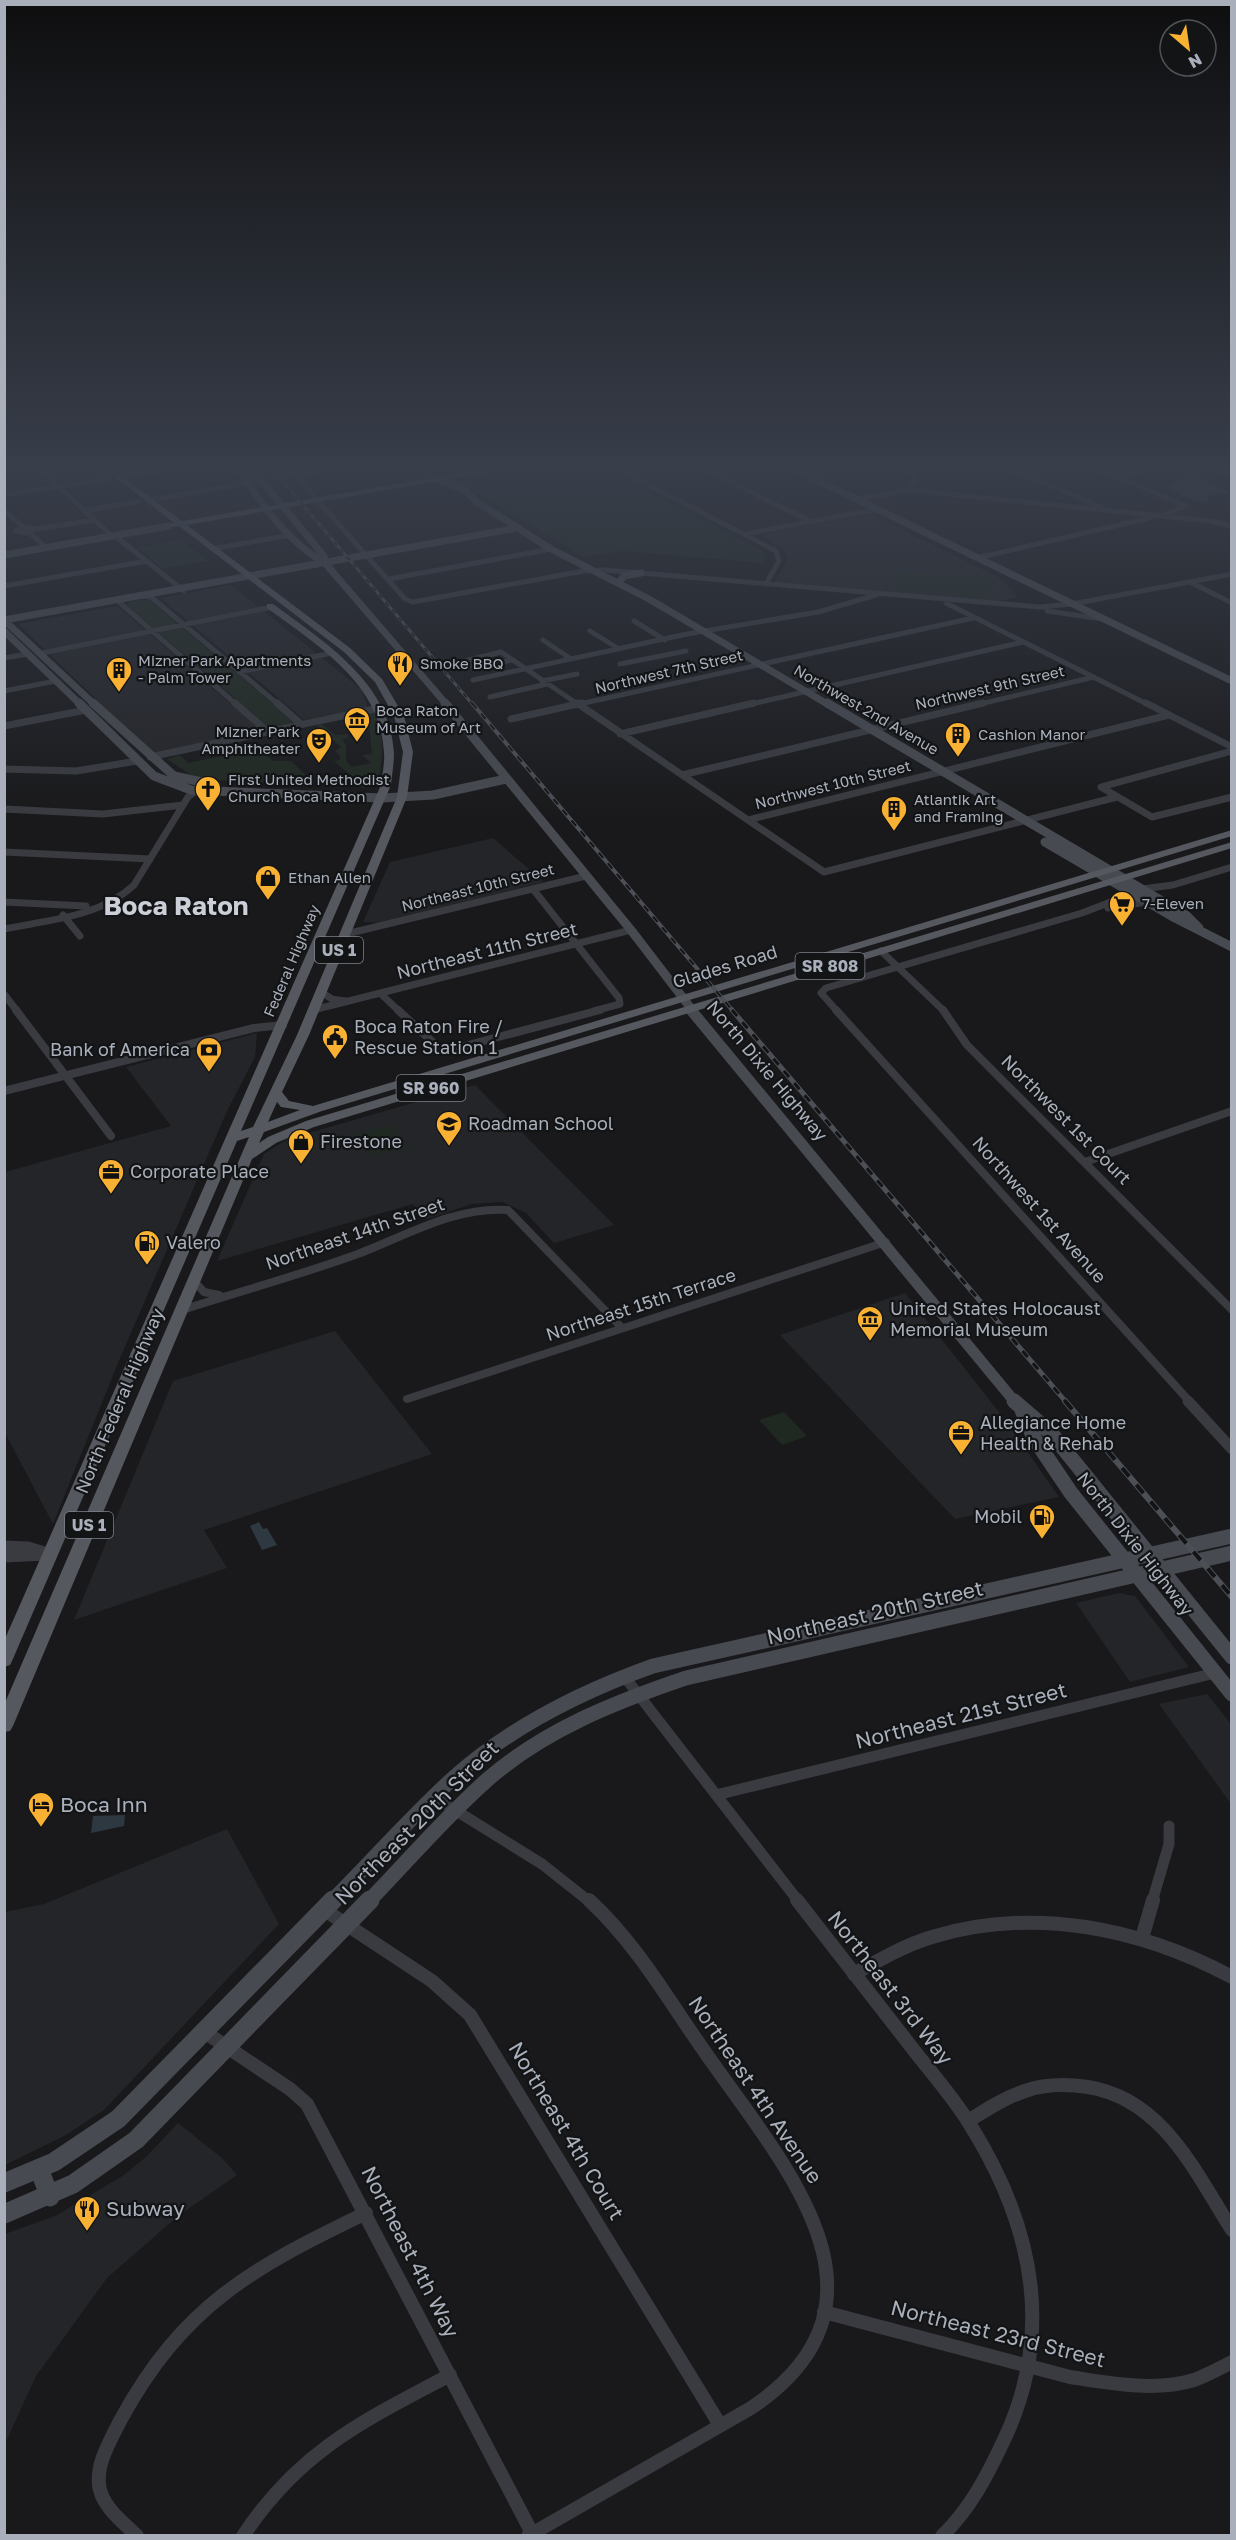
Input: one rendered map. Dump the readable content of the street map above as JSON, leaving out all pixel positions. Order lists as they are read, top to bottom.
{
  "streets": {
    "main road": [
      "US 1",
      "Federal Highway",
      "SR 808",
      "Glades Road",
      "SR 960",
      "North Federal Highway"
    ],
    "street": [
      "Northwest 7th Street",
      "Northwest 9th Street",
      "Northwest 2nd Avenue",
      "Northwest 10th Street",
      "Northeast 10th Street",
      "Northeast 11th Street",
      "North Dixie Highway",
      "Northwest 1st Court",
      "Northwest 1st Avenue",
      "Northeast 14th Street",
      "Northeast 15th Terrace",
      "Northeast 20th Street",
      "Northeast 21st Street",
      "Northeast 3rd Way",
      "Northeast 4th Avenue",
      "Northeast 4th Court",
      "Northeast 4th Way",
      "Northeast 23rd Street"
    ]
  },
  "crossings": [
    ["Northwest 7th Street", "Northwest 2nd Avenue"],
    ["Northwest 9th Street", "Northwest 2nd Avenue"],
    ["Northwest 2nd Avenue", "Northwest 10th Street"],
    ["Northwest 2nd Avenue", "Glades Road"],
    ["Northeast 10th Street", "US 1"],
    ["Northeast 10th Street", "North Dixie Highway"],
    ["US 1", "Northeast 11th Street"],
    ["US 1", "North Federal Highway"],
    ["Northeast 11th Street", "North Dixie Highway"],
    ["Federal Highway", "Glades Road"],
    ["Federal Highway", "North Federal Highway"],
    ["Glades Road", "North Dixie Highway"],
    ["Glades Road", "Northwest 1st Court"],
    ["Glades Road", "North Federal Highway"],
    ["North Dixie Highway", "Northeast 15th Terrace"],
    ["North Dixie Highway", "Northeast 20th Street"],
    ["North Dixie Highway", "Northeast 21st Street"],
    ["Northwest 1st Court", "Northwest 1st Avenue"],
    ["Northeast 14th Street", "Northeast 15th Terrace"],
    ["Northeast 14th Street", "North Federal Highway"],
    ["Northeast 20th Street", "Northeast 3rd Way"],
    ["Northeast 20th Street", "Northeast 4th Avenue"],
    ["Northeast 20th Street", "Northeast 4th Court"],
    ["Northeast 20th Street", "Northeast 4th Way"],
    ["Northeast 21st Street", "Northeast 3rd Way"],
    ["Northeast 3rd Way", "Northeast 23rd Street"],
    ["Northeast 4th Avenue", "Northeast 4th Court"],
    ["Northeast 4th Avenue", "Northeast 4th Way"],
    ["Northeast 4th Avenue", "Northeast 23rd Street"]
  ],
  "districts": ["Boca Raton"],
  "places": {
    "restaurant": ["Smoke BBQ", "Subway"],
    "building": ["Mizner Park Apartments - Palm Tower", "Cashion Manor", "Atlantik Art and Framing"],
    "museum": ["Boca Raton Museum of Art", "United States Holocaust Memorial Museum"],
    "theatre": ["Mizner Park Amphitheater"],
    "church": ["First United Methodist Church Boca Raton"],
    "shop": ["Ethan Allen", "Firestone"],
    "supermarket": ["7-Eleven"],
    "public building": ["Boca Raton Fire / Rescue Station 1"],
    "bank": ["Bank of America"],
    "school or university": ["Roadman School"],
    "office": ["Corporate Place", "Allegiance Home Health & Rehab"],
    "fuel station": ["Valero", "Mobil"],
    "hotel": ["Boca Inn"]
  },
  "north": "bottom right"
}
